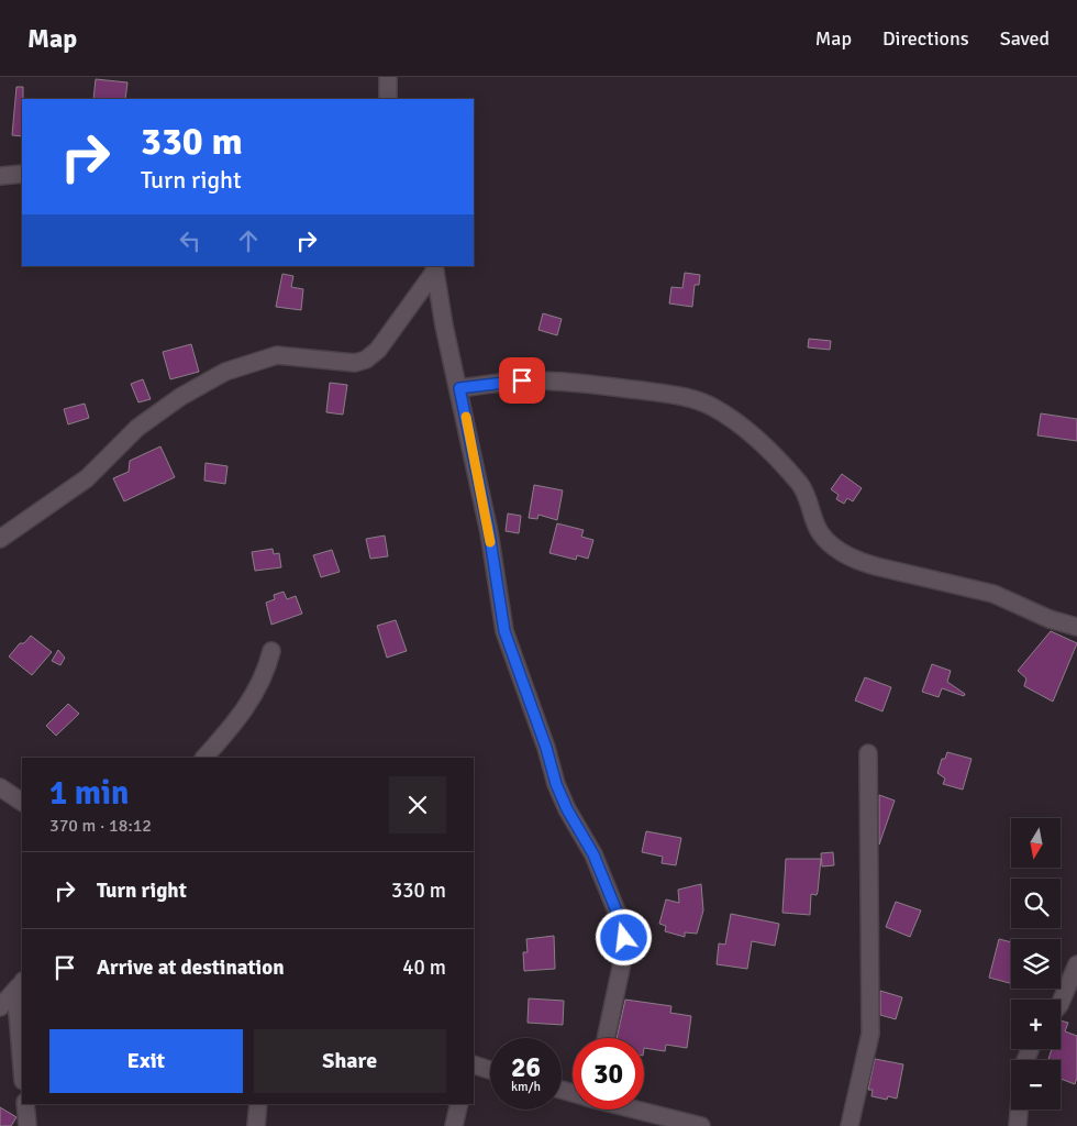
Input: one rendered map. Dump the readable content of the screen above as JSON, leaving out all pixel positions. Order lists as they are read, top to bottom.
{
  "north": "bottom",
  "page": {
    "header": "Map",
    "nav": ["Map", "Directions", "Saved"],
    "turn": ["330 m", "Turn right"],
    "heading": ["1 min", "370 m · 18:12"],
    "map_buttons": ["+", "−"],
    "list": [
      {
        "name": "Turn right",
        "value": "330 m"
      },
      {
        "name": "Arrive at destination",
        "value": "40 m"
      }
    ],
    "buttons": ["Exit", "Share"],
    "speed": "26 km/h",
    "limit": "30"
  }
}
